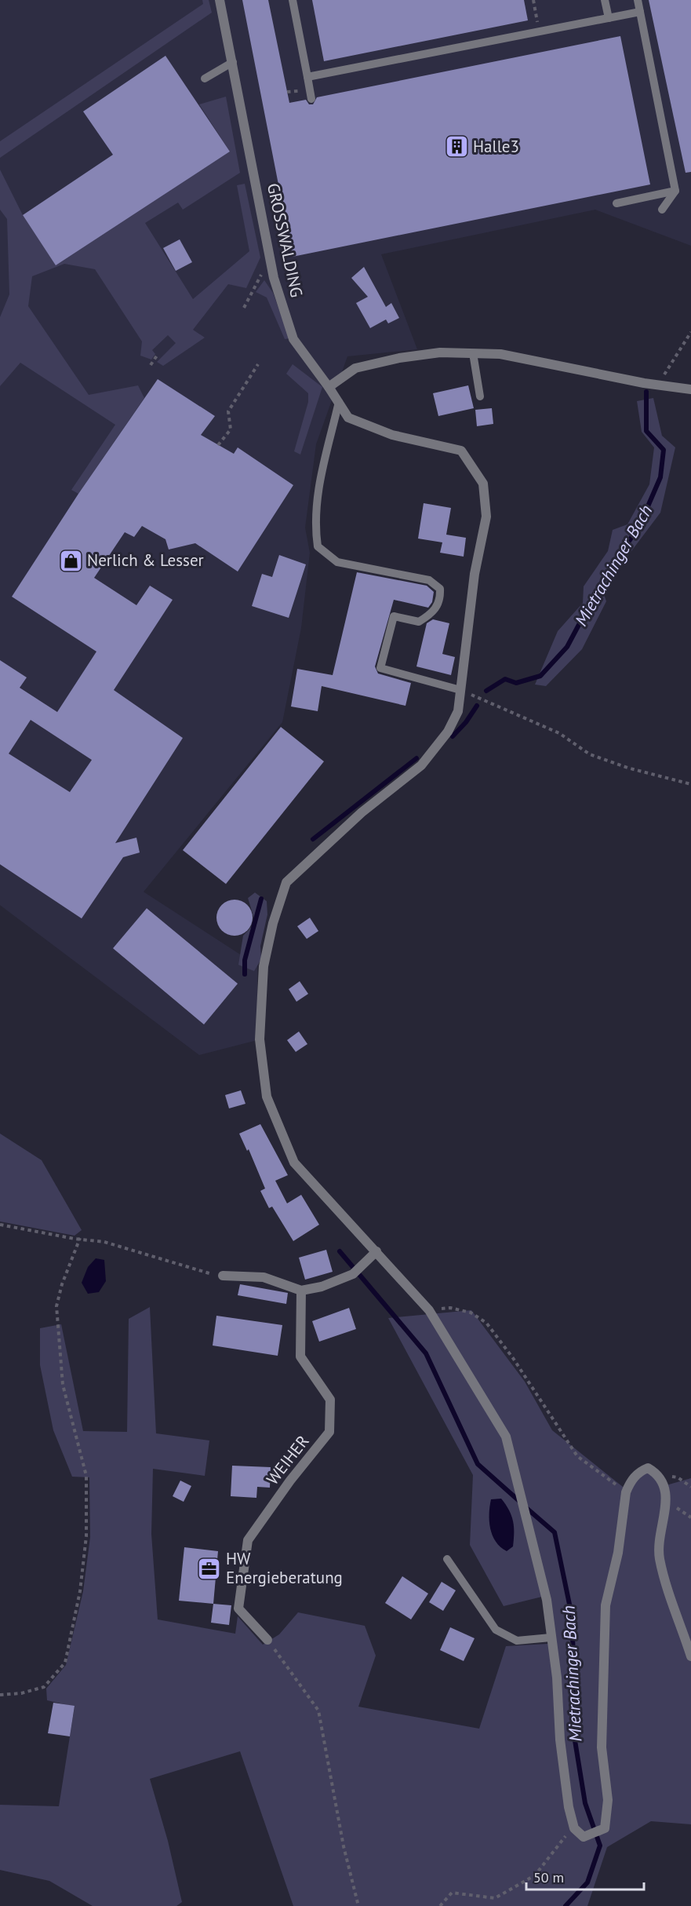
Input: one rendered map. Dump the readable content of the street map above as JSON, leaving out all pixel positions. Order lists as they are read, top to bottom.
{
  "streets": {
    "street": ["GROSSWALDING", "WEIHER"]
  },
  "water": ["Mietrachinger Bach"],
  "places": {
    "building": ["Halle3"],
    "shop": ["Nerlich & Lesser"],
    "office": ["HW Energieberatung"]
  },
  "scale_bar": "50 m"
}
